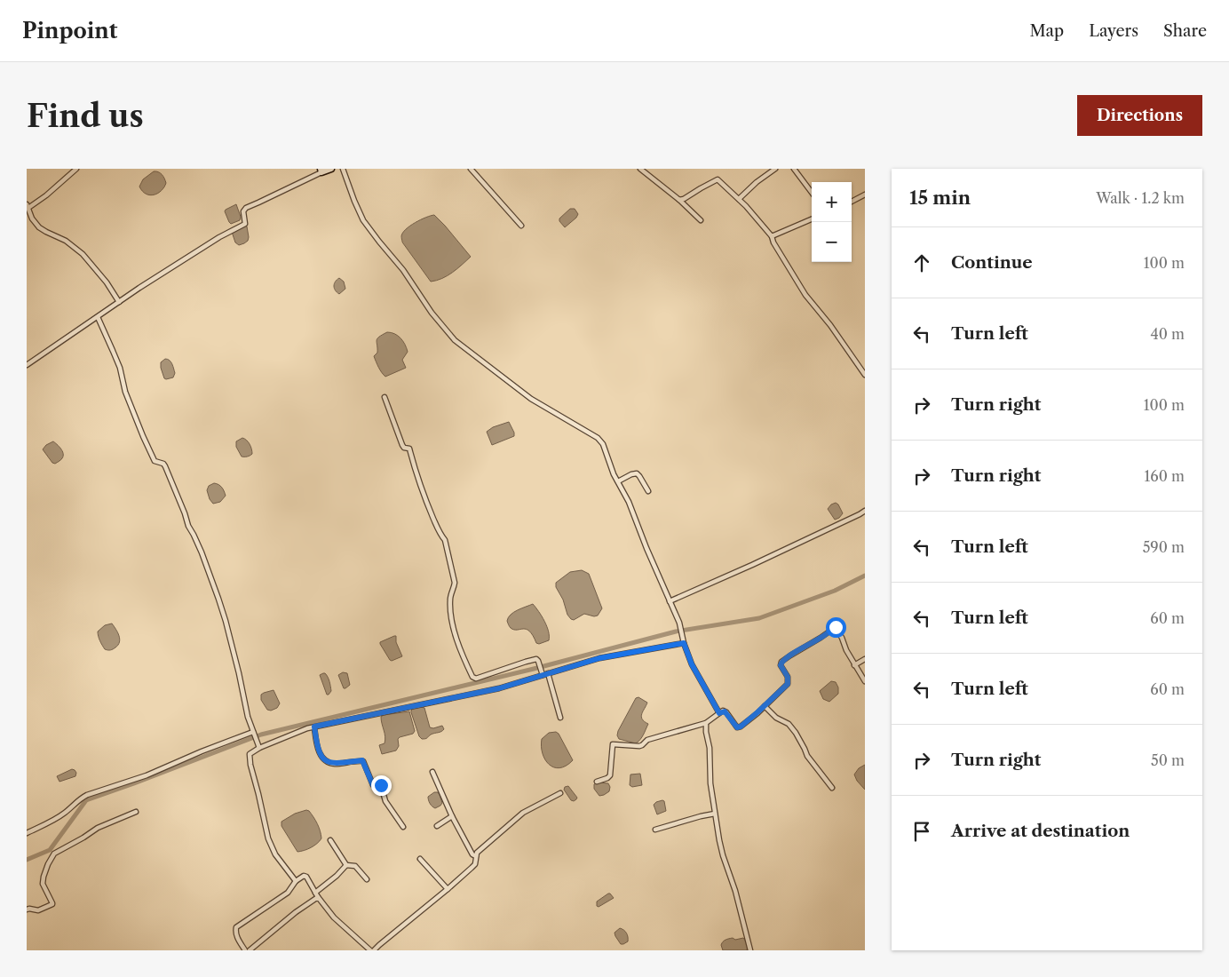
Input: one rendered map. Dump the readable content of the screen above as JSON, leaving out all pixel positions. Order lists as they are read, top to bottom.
{
  "page": {
    "header": "Pinpoint",
    "nav": ["Map", "Layers", "Share"],
    "buttons": "Directions",
    "title": "Find us",
    "heading": ["15 min", "Walk · 1.2 km"],
    "map_buttons": ["+", "−"],
    "list": [
      ["Continue", "100 m"],
      ["Turn left", "40 m"],
      ["Turn right", "100 m"],
      ["Turn right", "160 m"],
      ["Turn left", "590 m"],
      ["Turn left", "60 m"],
      ["Turn left", "60 m"],
      ["Turn right", "50 m"],
      "Arrive at destination"
    ]
  }
}
